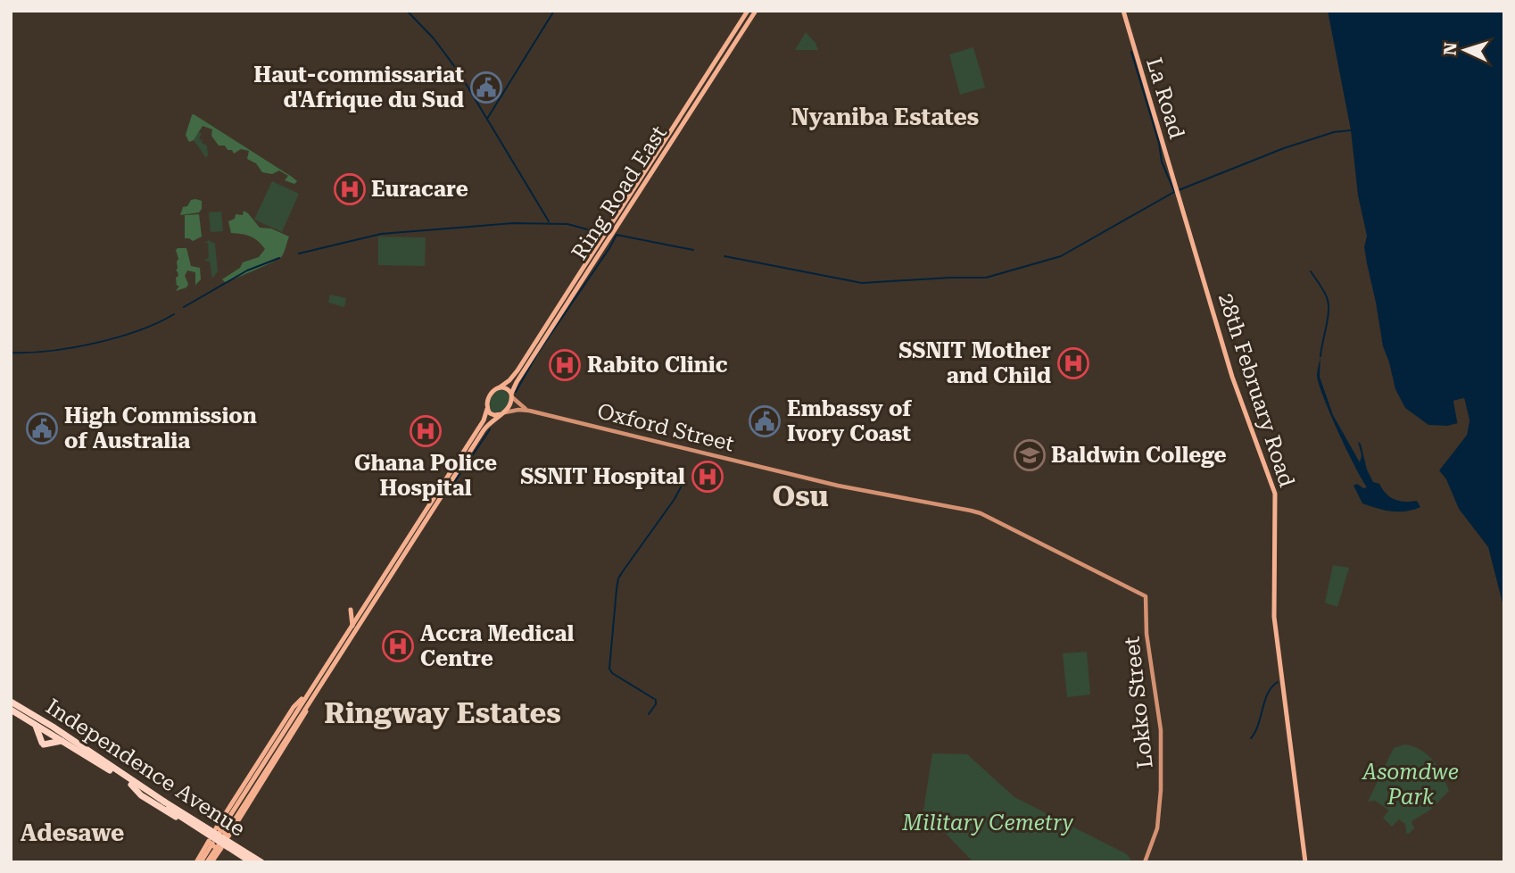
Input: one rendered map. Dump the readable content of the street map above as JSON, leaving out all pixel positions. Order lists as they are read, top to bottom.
{
  "streets": {
    "highway": ["Independence Avenue"],
    "main road": [
      "La Road",
      "Ring Road East",
      "28th February Road",
      "Oxford Street",
      "Lokko Street"
    ]
  },
  "crossings": [
    ["La Road", "28th February Road"],
    ["Ring Road East", "Oxford Street"],
    ["Oxford Street", "Lokko Street"]
  ],
  "districts": [
    "Nyaniba Estates",
    "Osu",
    "Ringway Estates",
    "Adesawe"
  ],
  "parks": ["Asomdwe Park", "Military Cemetry"],
  "places": {
    "public building": ["Haut-commissariat d'Afrique du Sud", "Embassy of Ivory Coast", "High Commission of Australia"],
    "hospital": [
      "Euracare",
      "SSNIT Mother and Child",
      "Rabito Clinic",
      "Ghana Police Hospital",
      "SSNIT Hospital",
      "Accra Medical Centre"
    ],
    "school or university": ["Baldwin College"]
  },
  "north": "left"
}
